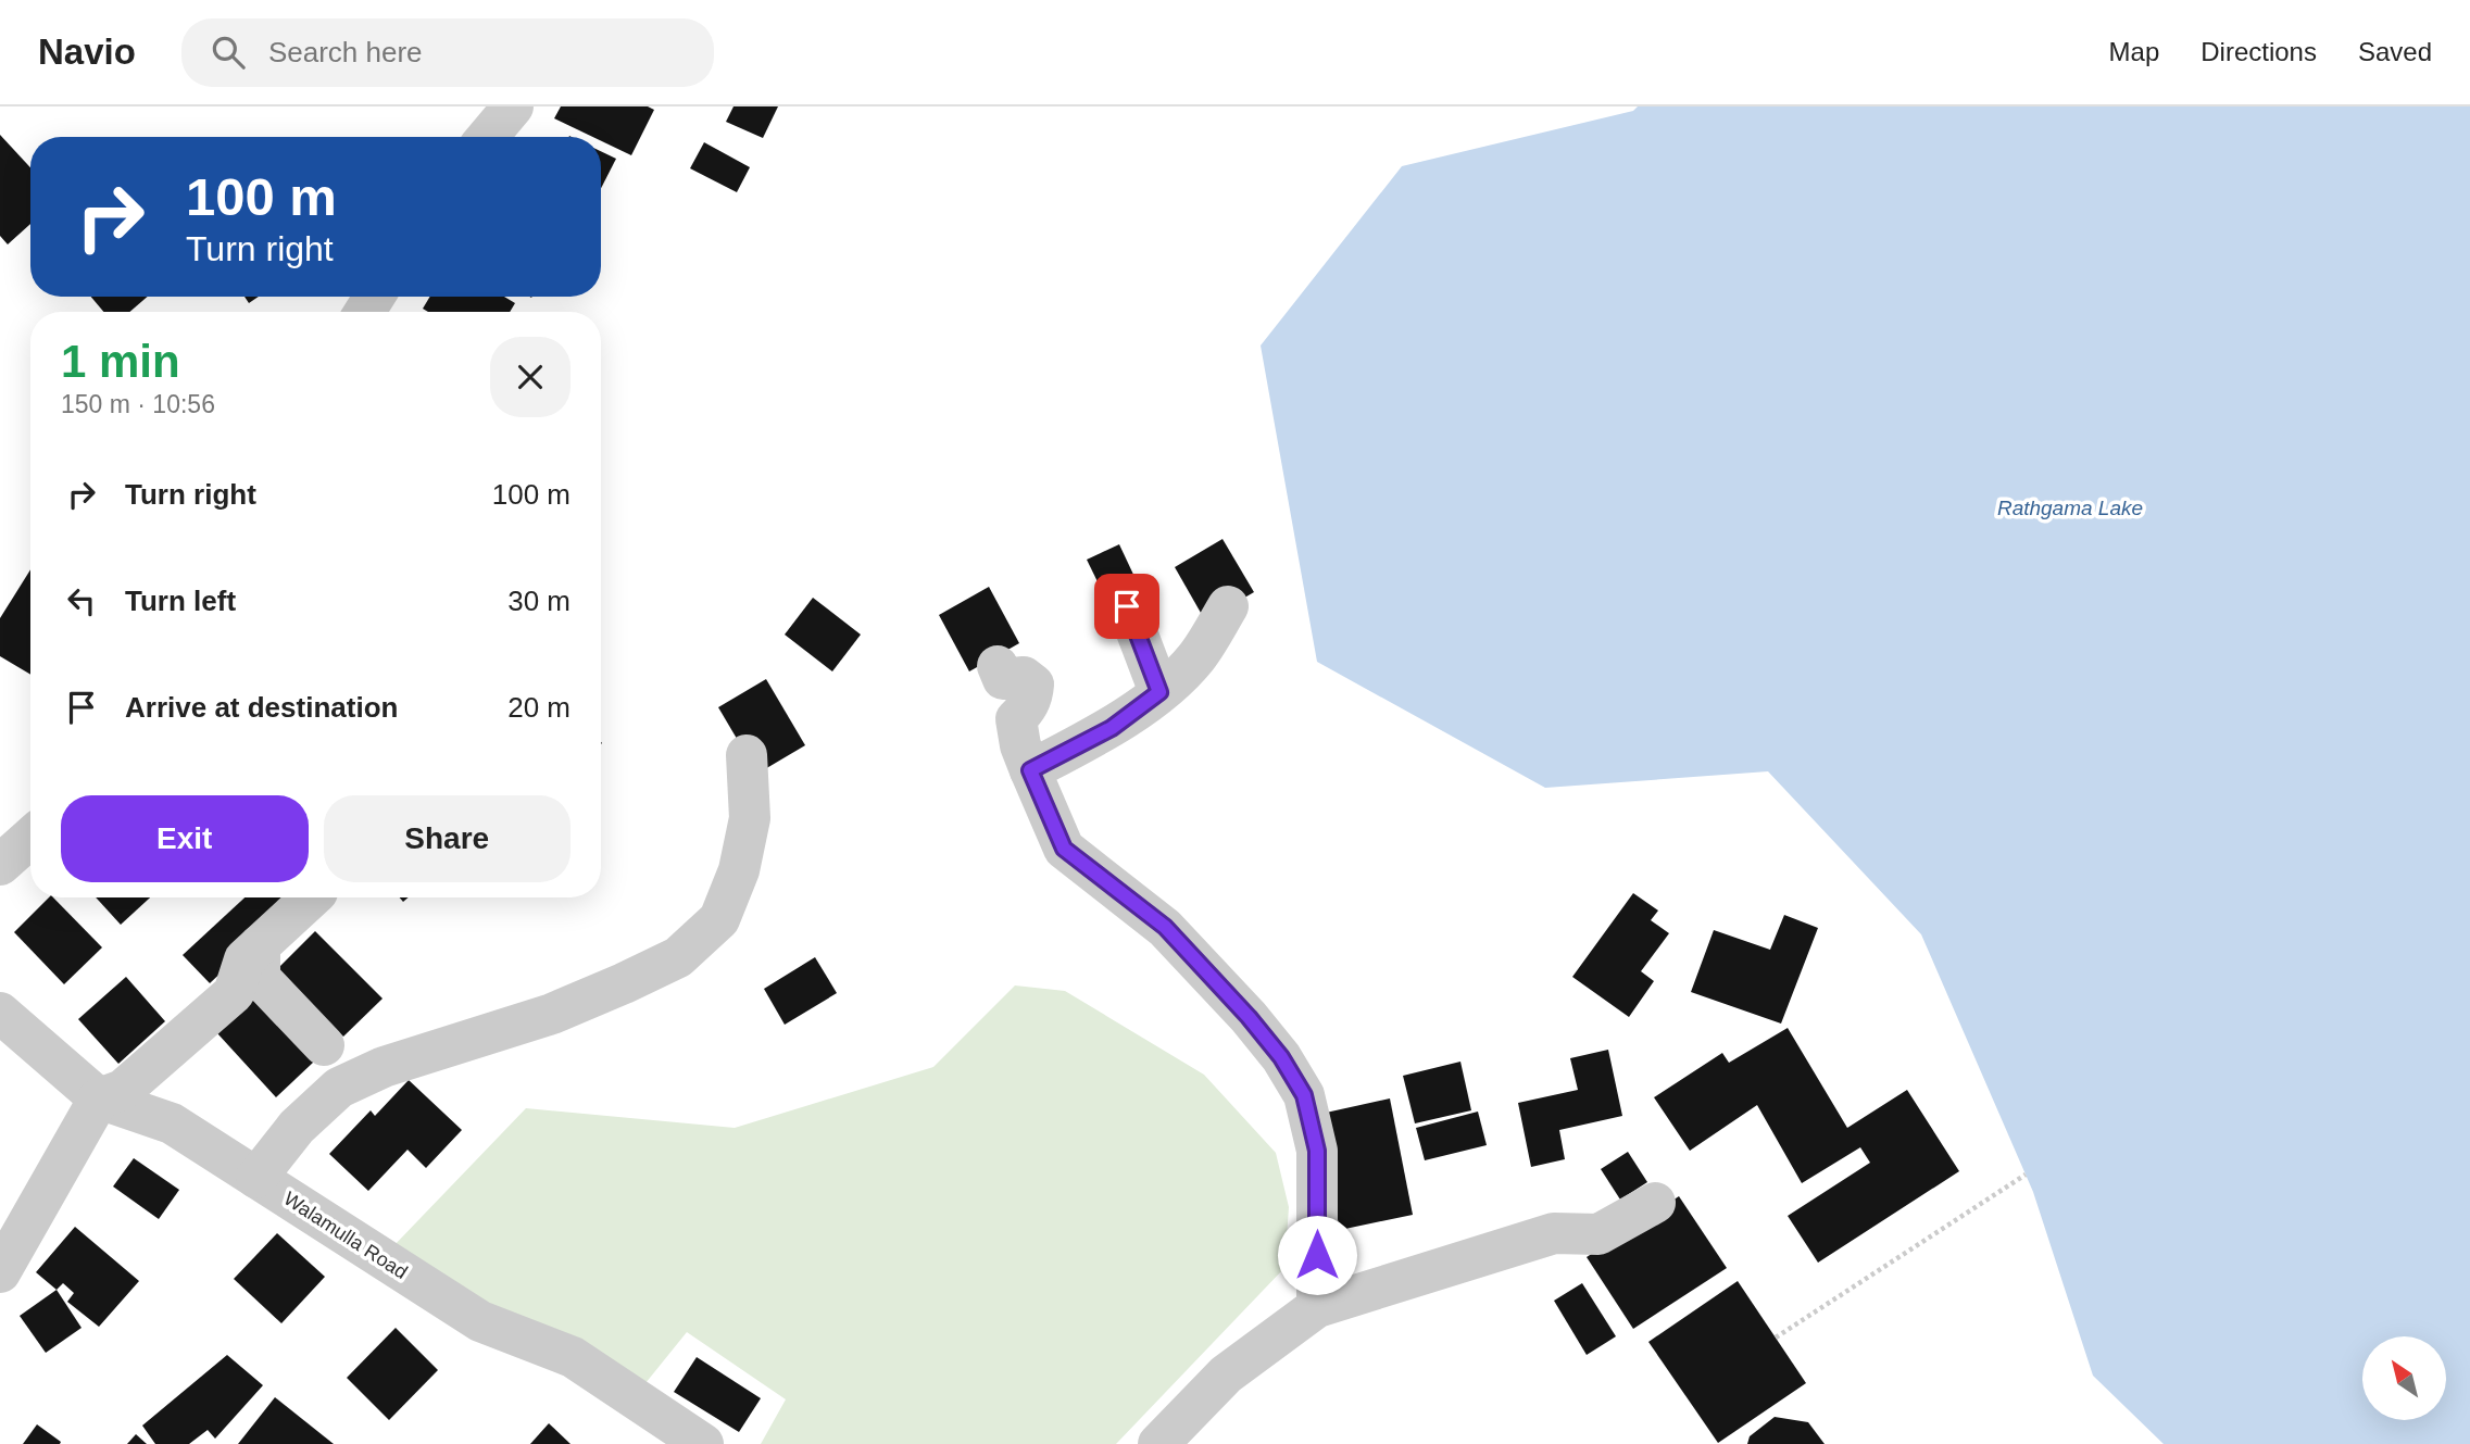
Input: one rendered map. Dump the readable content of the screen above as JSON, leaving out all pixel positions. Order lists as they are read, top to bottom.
{
  "streets": {
    "street": ["Walamulla Road"]
  },
  "water": ["Rathgama Lake"],
  "north": "top left",
  "page": {
    "header": "Navio",
    "search": "Search here",
    "nav": ["Map", "Directions", "Saved"],
    "turn": ["100 m", "Turn right"],
    "heading": ["1 min", "150 m · 10:56"],
    "list": [
      {
        "name": "Turn right",
        "value": "100 m"
      },
      {
        "name": "Turn left",
        "value": "30 m"
      },
      {
        "name": "Arrive at destination",
        "value": "20 m"
      }
    ],
    "buttons": ["Exit", "Share"]
  }
}
